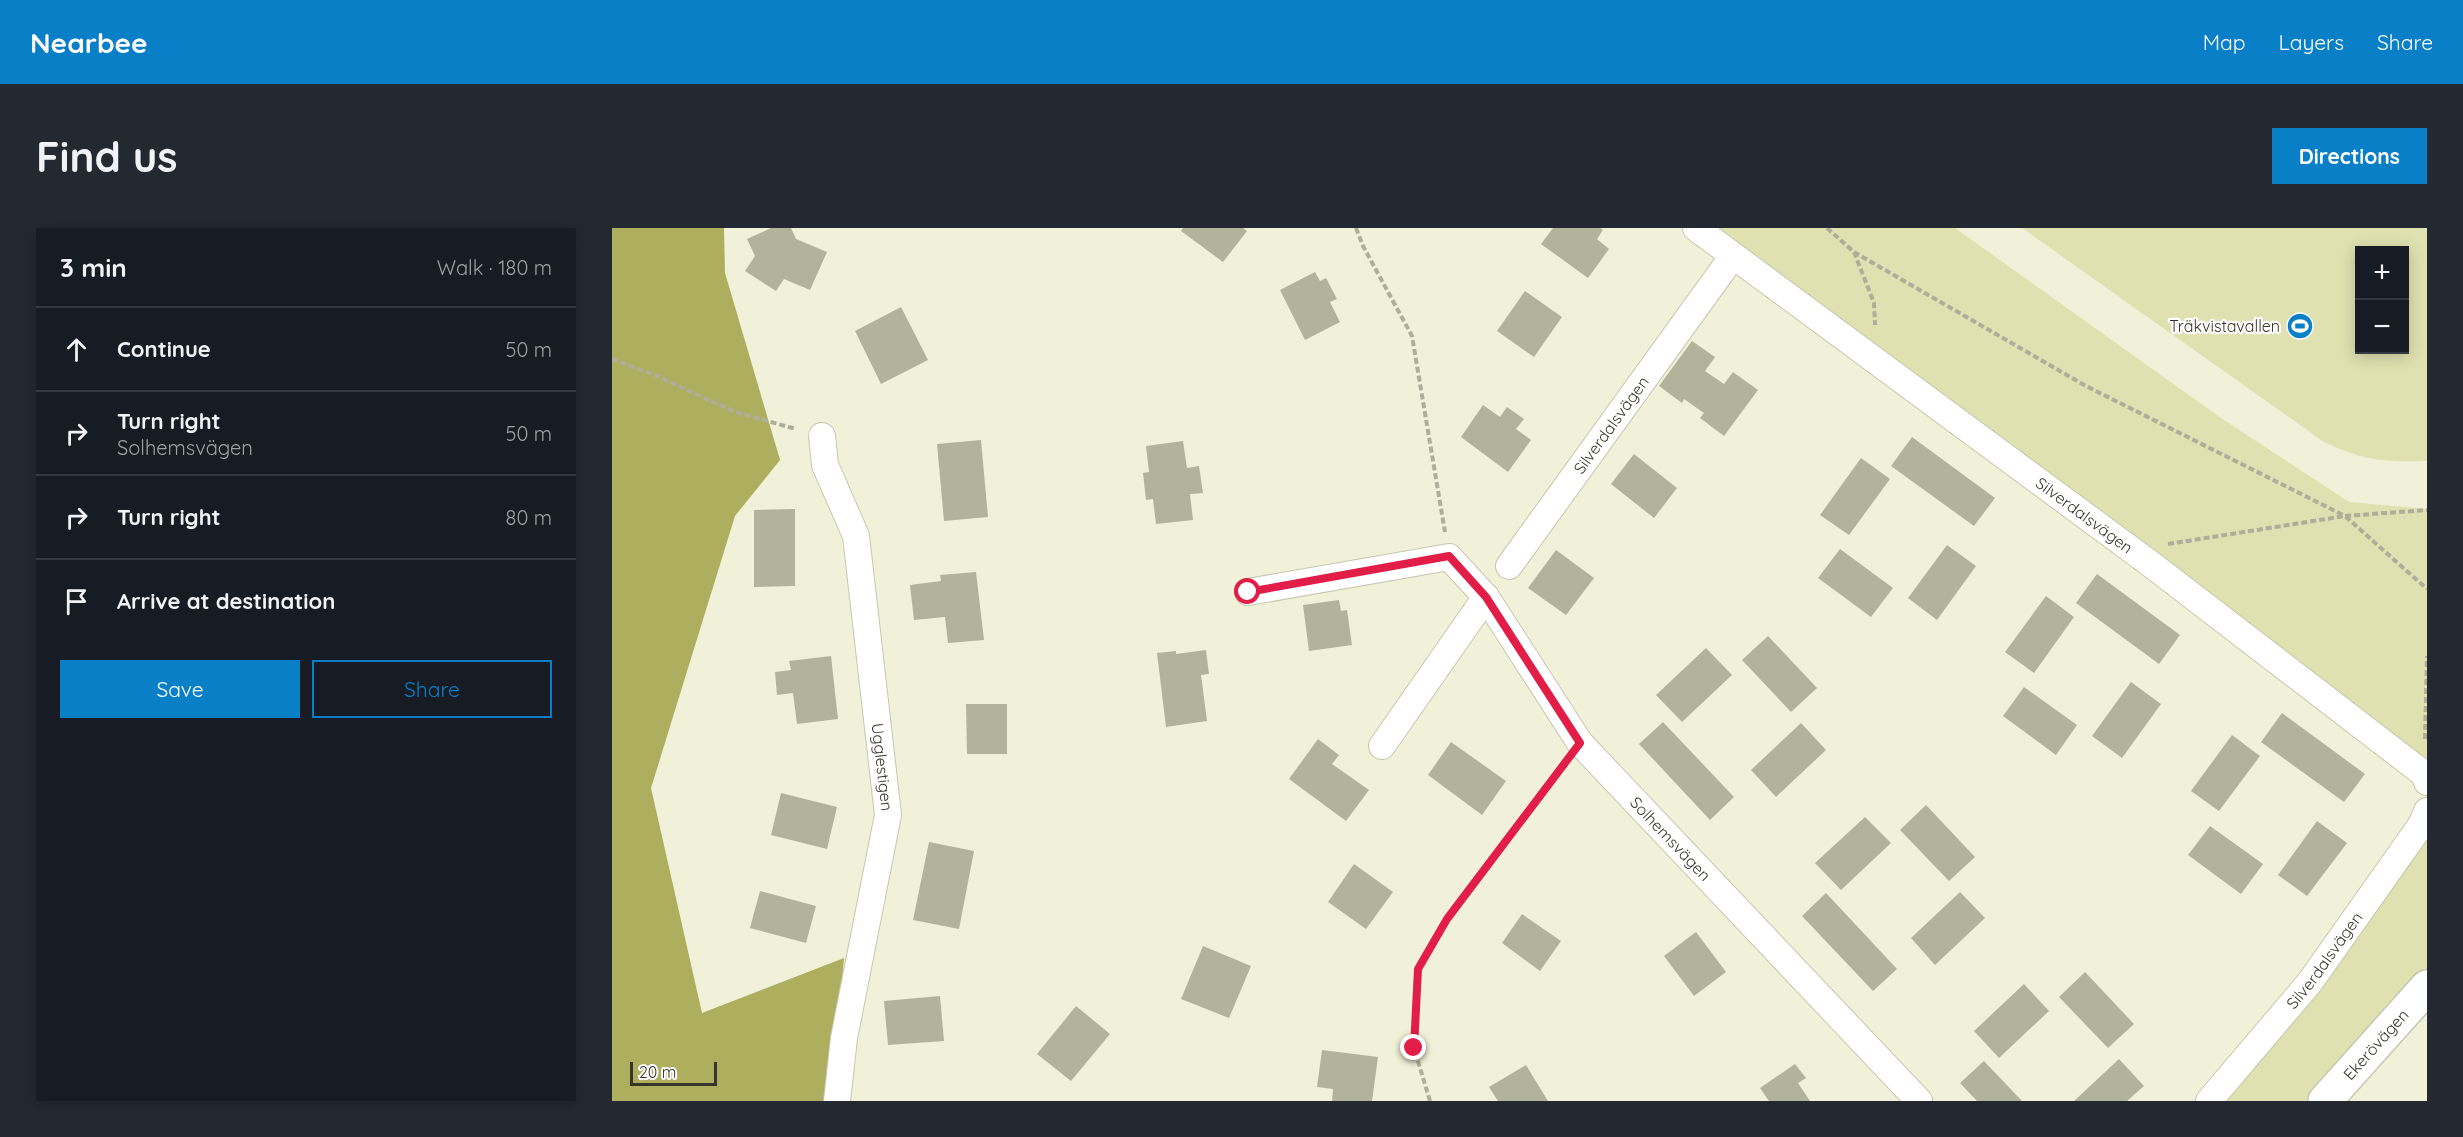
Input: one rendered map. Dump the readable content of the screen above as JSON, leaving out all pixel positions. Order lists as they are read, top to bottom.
{
  "streets": {
    "main road": ["Ekerövägen"],
    "street": ["Silverdalsvägen", "Ugglestigen", "Solhemsvägen"]
  },
  "places": {
    "sports": ["Träkvistavallen"]
  },
  "scale_bar": "20 m",
  "page": {
    "header": "Nearbee",
    "nav": ["Map", "Layers", "Share"],
    "buttons": [
      "Directions",
      ["Save", "Share"]
    ],
    "title": "Find us",
    "heading": ["3 min", "Walk · 180 m"],
    "map_buttons": ["+", "−"],
    "list": [
      ["Continue", "50 m"],
      ["Turn right", "Solhemsvägen", "50 m"],
      ["Turn right", "80 m"],
      "Arrive at destination"
    ],
    "scale": "20 m"
  }
}
